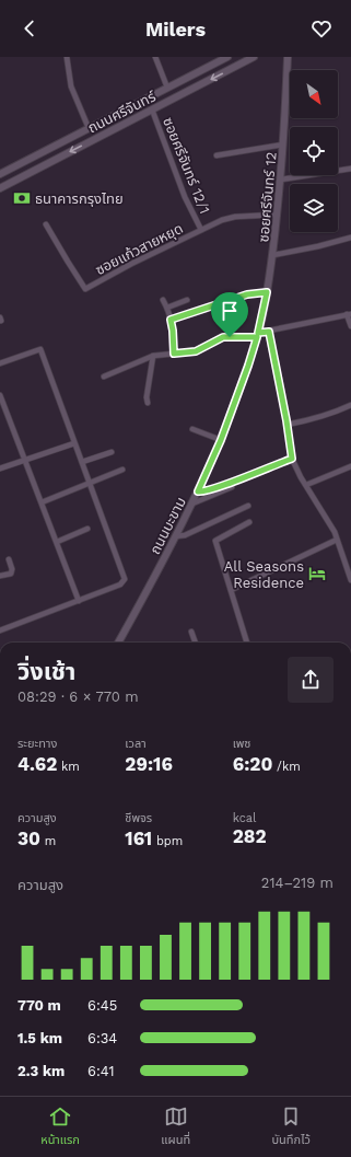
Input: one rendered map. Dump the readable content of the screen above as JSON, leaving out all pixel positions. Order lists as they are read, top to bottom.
{
  "streets": {
    "street": [
      "ถนนศรีจันทร์",
      "ซอยศรีจันทร์ 12/1",
      "ซอยศรีจันทร์ 12",
      "ซอยแก้วสายหยุด",
      "ถนนบะขาม"
    ]
  },
  "crossings": [
    ["ถนนศรีจันทร์", "ซอยศรีจันทร์ 12/1"],
    ["ซอยศรีจันทร์ 12/1", "ซอยแก้วสายหยุด"],
    ["ซอยศรีจันทร์ 12", "ซอยแก้วสายหยุด"],
    ["ซอยศรีจันทร์ 12", "ถนนบะขาม"]
  ],
  "places": {
    "bank": ["ธนาคารกรุงไทย"],
    "hotel": ["All Seasons Residence"]
  },
  "north": "bottom right",
  "page": {
    "header": "Milers",
    "heading": ["วิ่งเช้า", "08:29 · 6 × 770 m"],
    "stats": [
      ["ระยะทาง", "4.62 km"],
      ["เวลา", "29:16"],
      ["เพซ", "6:20 /km"],
      ["ความสูง", "30 m"],
      ["ชีพจร", "161 bpm"],
      ["kcal", "282"]
    ],
    "chart": ["ความสูง", "214–219 m"],
    "list": [
      {
        "name": "770 m",
        "note": "6:45"
      },
      {
        "name": "1.5 km",
        "note": "6:34"
      },
      {
        "name": "2.3 km",
        "note": "6:41"
      }
    ],
    "tabs": ["หน้าแรก", "แผนที่", "บันทึกไว้"]
  }
}
